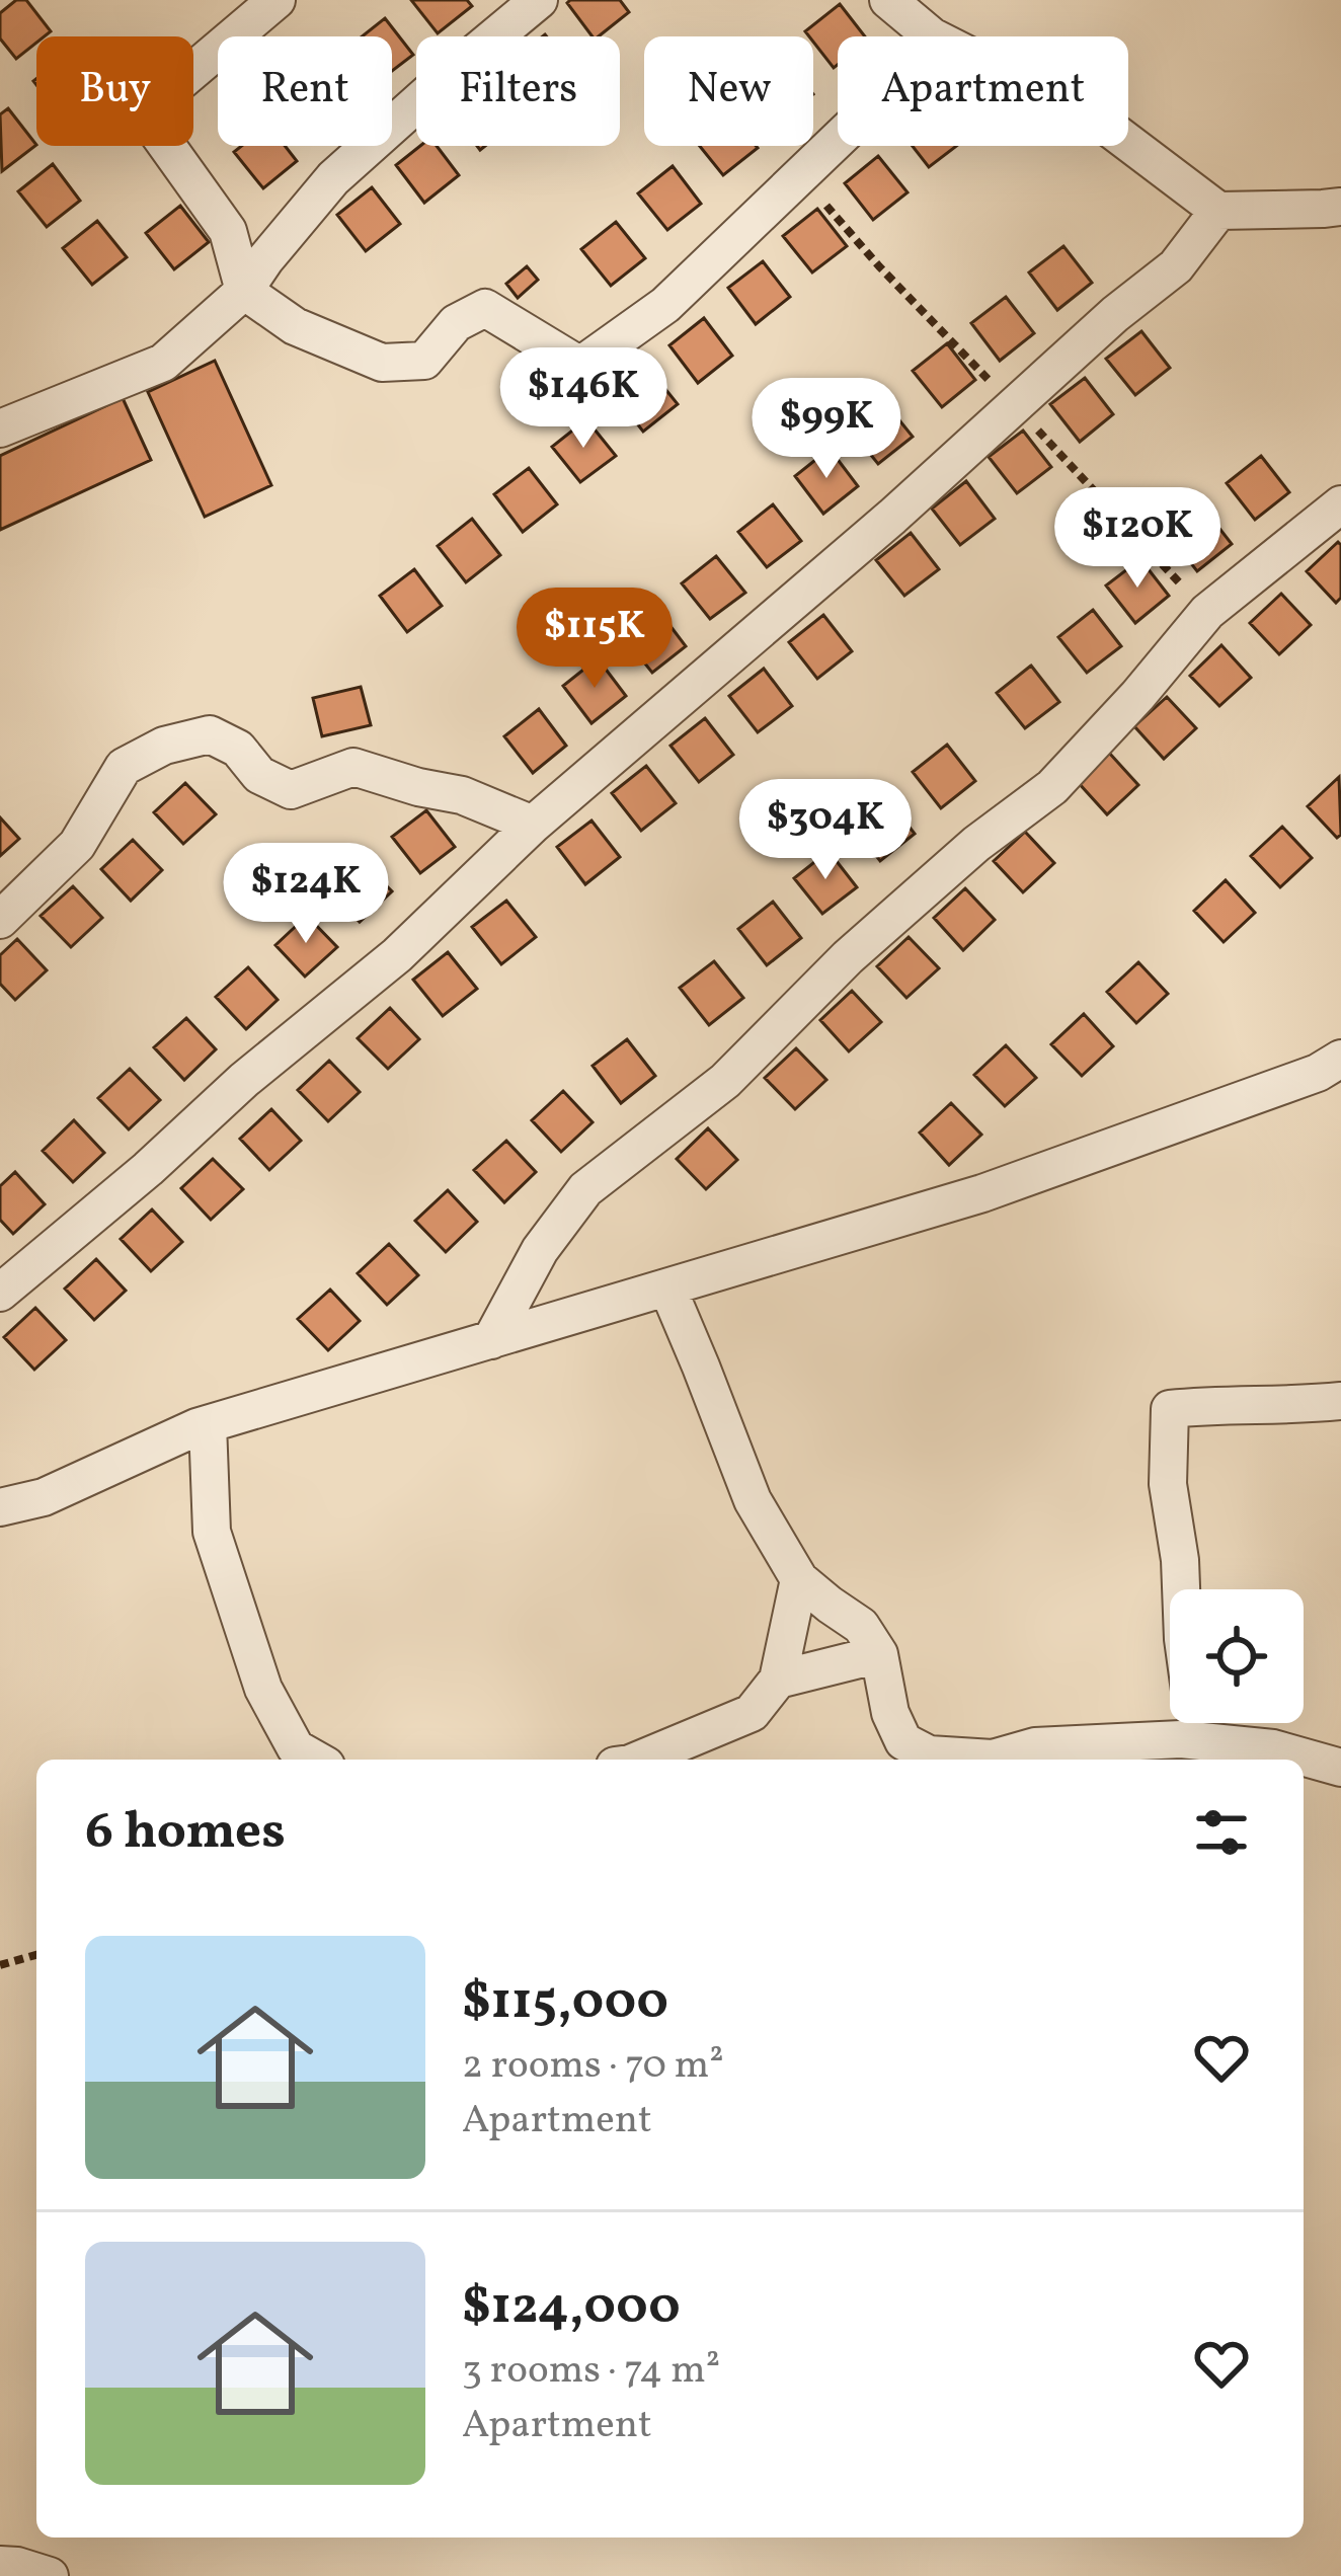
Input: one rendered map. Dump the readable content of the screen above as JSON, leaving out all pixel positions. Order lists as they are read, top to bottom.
{
  "page": {
    "chip": [
      "Buy",
      "Rent",
      "Filters",
      "New",
      "Apartment"
    ],
    "price": [
      "$146K",
      "$99K",
      "$120K",
      "$115K",
      "$304K",
      "$124K"
    ],
    "heading": "6 homes",
    "list": [
      {
        "name": "$115,000",
        "note": "2 rooms · 70 m² · Apartment"
      },
      {
        "name": "$124,000",
        "note": "3 rooms · 74 m² · Apartment"
      }
    ]
  }
}
